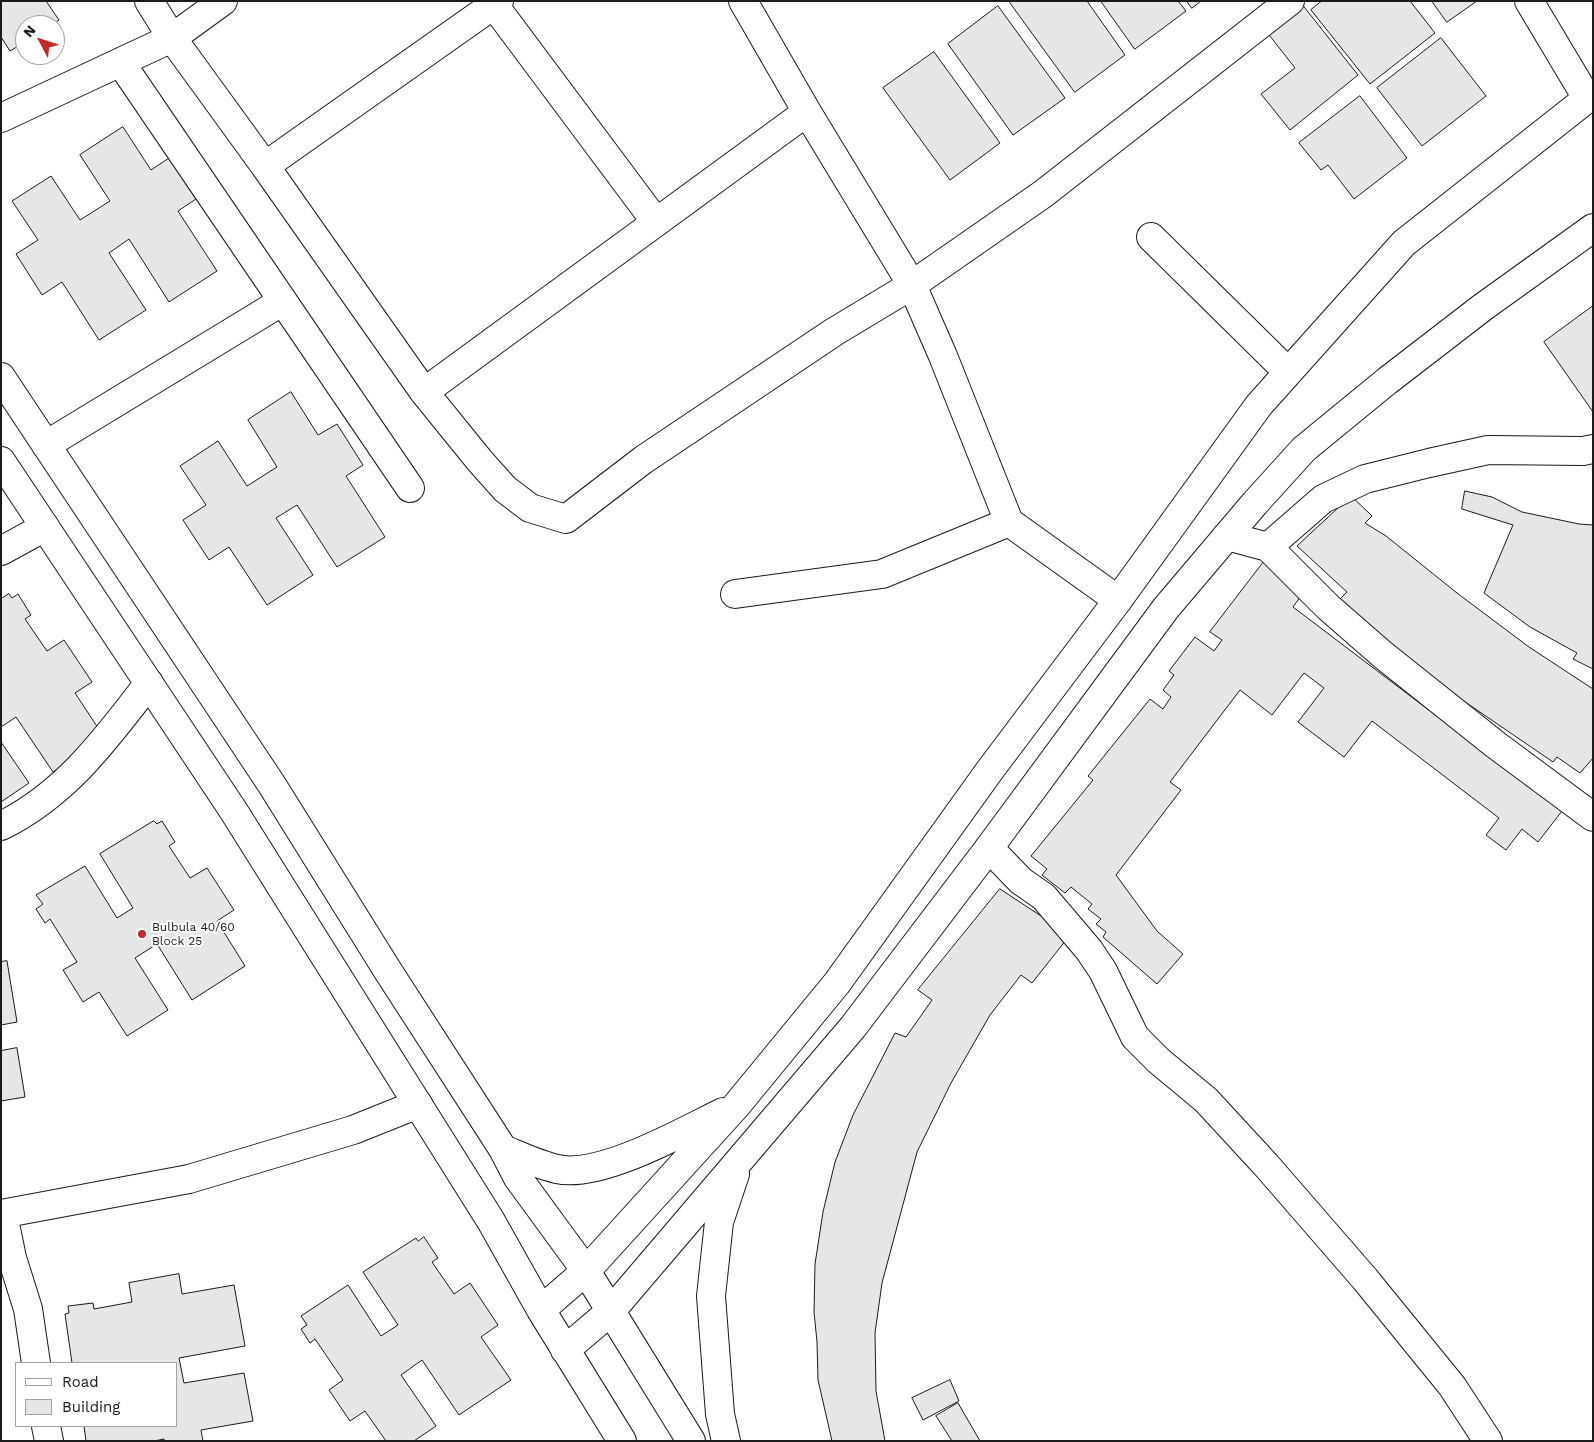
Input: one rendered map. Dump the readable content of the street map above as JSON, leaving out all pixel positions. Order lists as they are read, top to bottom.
{
  "places": ["Bulbula 40/60 Block 25"],
  "legend": ["Road", "Building"],
  "north": "top left"
}
